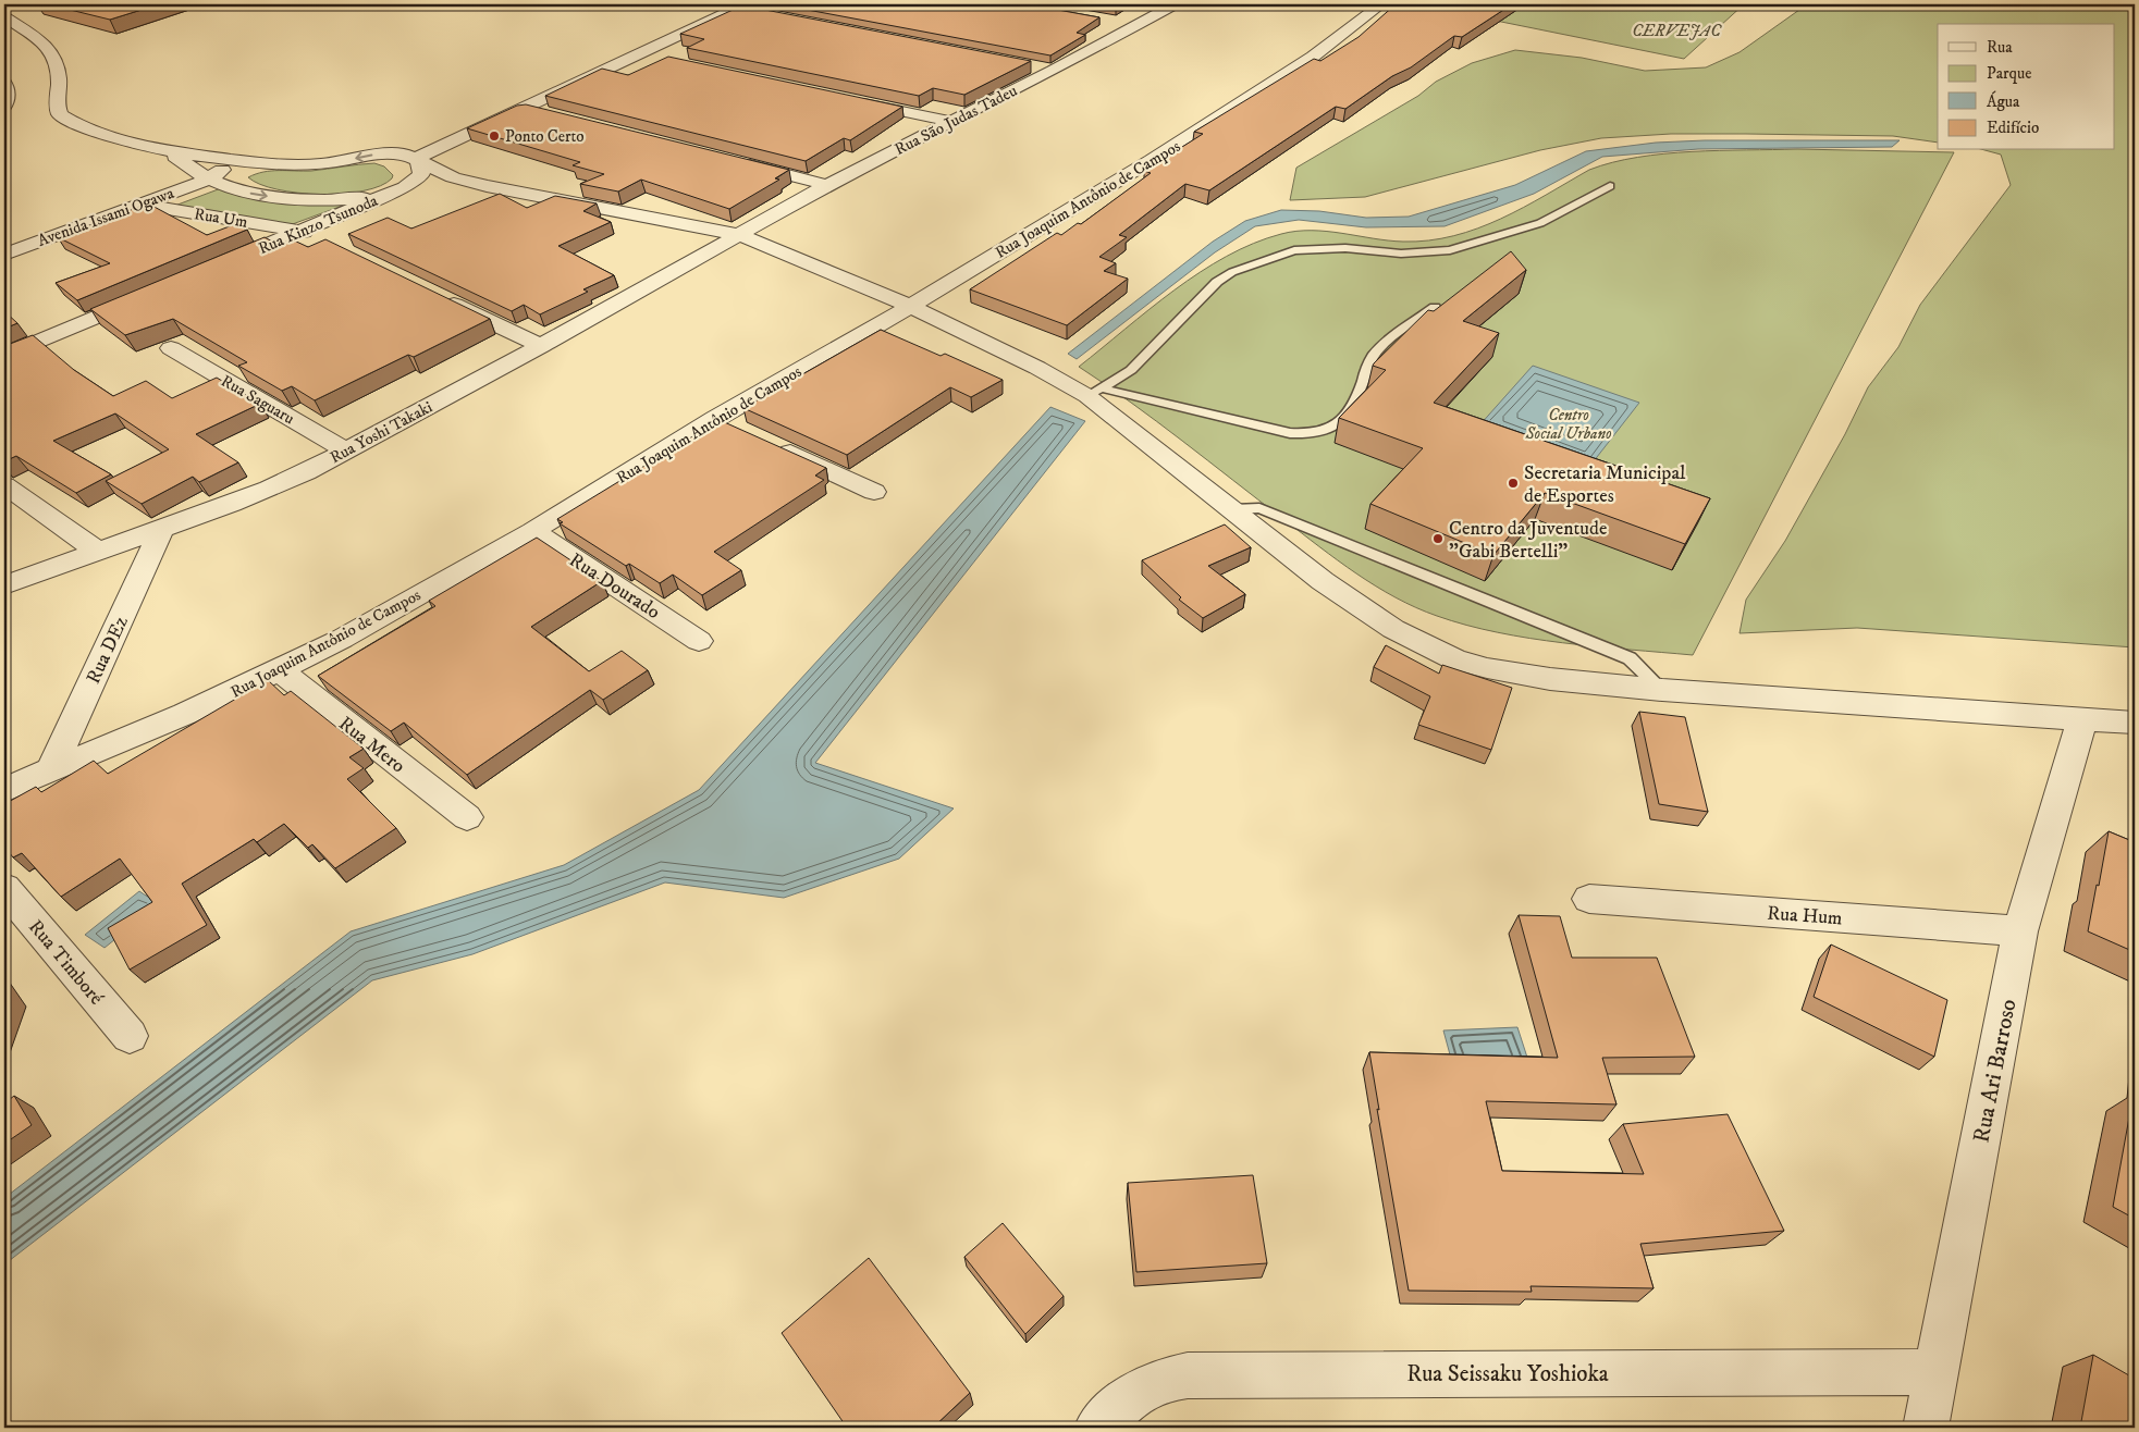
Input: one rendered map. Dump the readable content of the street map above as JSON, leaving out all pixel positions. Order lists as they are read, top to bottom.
{
  "streets": {
    "street": [
      "Rua São Judas Tadeu",
      "Rua Joaquim Antônio de Campos",
      "Avenida Issami Ogawa",
      "Rua Um",
      "Rua Kinzo Tsunoda",
      "Rua Saguaru",
      "Rua Yoshi Takaki",
      "Rua Dourado",
      "Rua DEz",
      "Rua Mero",
      "Rua Hum",
      "Rua Timboré",
      "Rua Ari Barroso",
      "Rua Seissaku Yoshioka"
    ]
  },
  "crossings": [
    ["Rua São Judas Tadeu", "Rua Yoshi Takaki"],
    ["Rua Joaquim Antônio de Campos", "Rua Dourado"],
    ["Rua Joaquim Antônio de Campos", "Rua DEz"],
    ["Rua Joaquim Antônio de Campos", "Rua Mero"],
    ["Avenida Issami Ogawa", "Rua Um"],
    ["Rua Um", "Rua Kinzo Tsunoda"],
    ["Rua Saguaru", "Rua Yoshi Takaki"],
    ["Rua Yoshi Takaki", "Rua DEz"],
    ["Rua Hum", "Rua Ari Barroso"],
    ["Rua Ari Barroso", "Rua Seissaku Yoshioka"]
  ],
  "parks": ["CERVEJAC", "Centro Social Urbano"],
  "places": ["Ponto Certo", "Secretaria Municipal de Esportes", "Centro da Juventude \"Gabi Bertelli\""],
  "legend": [
    "Rua",
    "Parque",
    "Água",
    "Edifício"
  ]
}
